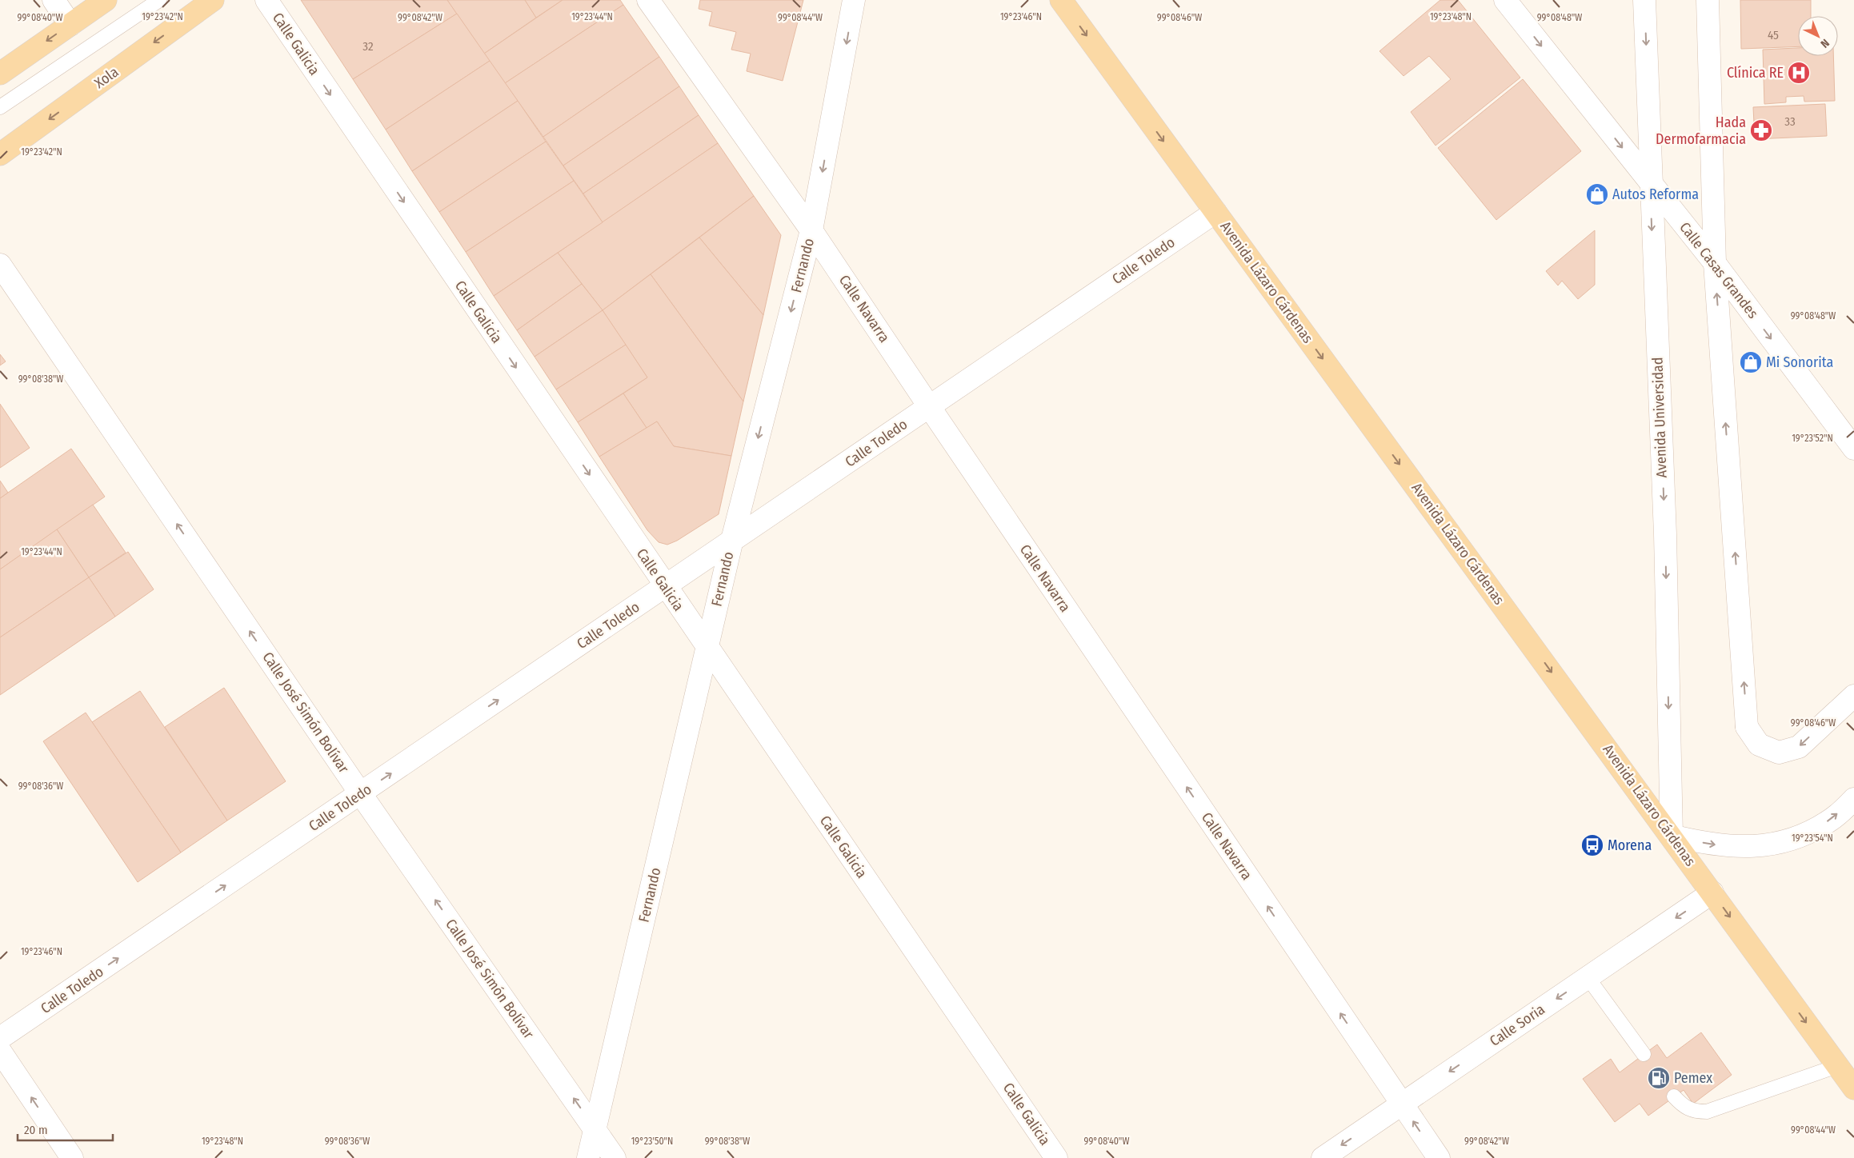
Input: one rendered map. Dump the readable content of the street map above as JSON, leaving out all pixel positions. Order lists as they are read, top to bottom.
{
  "streets": {
    "main road": ["Xola", "Avenida Lázaro Cárdenas"],
    "street": [
      "Calle Galicia",
      "Calle Toledo",
      "Fernando",
      "Calle Casas Grandes",
      "Calle Navarra",
      "Avenida Universidad",
      "Calle José Simón Bolívar",
      "Calle Soria"
    ]
  },
  "crossings": [
    ["Calle Galicia", "Calle Toledo"],
    ["Calle Galicia", "Fernando"],
    ["Calle Toledo", "Fernando"],
    ["Calle Toledo", "Avenida Lázaro Cárdenas"],
    ["Calle Toledo", "Calle Navarra"],
    ["Calle Toledo", "Calle José Simón Bolívar"],
    ["Fernando", "Calle Navarra"],
    ["Fernando", "Calle José Simón Bolívar"],
    ["Calle Casas Grandes", "Avenida Universidad"],
    ["Avenida Lázaro Cárdenas", "Avenida Universidad"],
    ["Avenida Lázaro Cárdenas", "Calle Soria"],
    ["Calle Navarra", "Calle Soria"]
  ],
  "one_way": [
    "Calle Galicia",
    "Calle Toledo",
    "Fernando",
    "Calle Casas Grandes",
    "Avenida Lázaro Cárdenas",
    "Calle Navarra",
    "Calle José Simón Bolívar",
    "Calle Soria"
  ],
  "places": {
    "hospital": ["Clínica RE"],
    "pharmacy": ["Hada Dermofarmacia"],
    "shop": ["Autos Reforma", "Mi Sonorita"],
    "bus stop": ["Morena"],
    "fuel station": ["Pemex"]
  },
  "house_numbers": ["45", "32", "33"],
  "scale_bar": "20 m",
  "north": "bottom right",
  "coordinates": [
    "19°23'42\"N",
    "19°23'44\"N",
    "19°23'46\"N",
    "19°23'48\"N",
    "99°08'40\"W",
    "99°08'42\"W",
    "99°08'44\"W",
    "99°08'46\"W",
    "99°08'48\"W",
    "99°08'38\"W",
    "19°23'52\"N",
    "99°08'36\"W",
    "19°23'54\"N",
    "19°23'50\"N"
  ]
}
